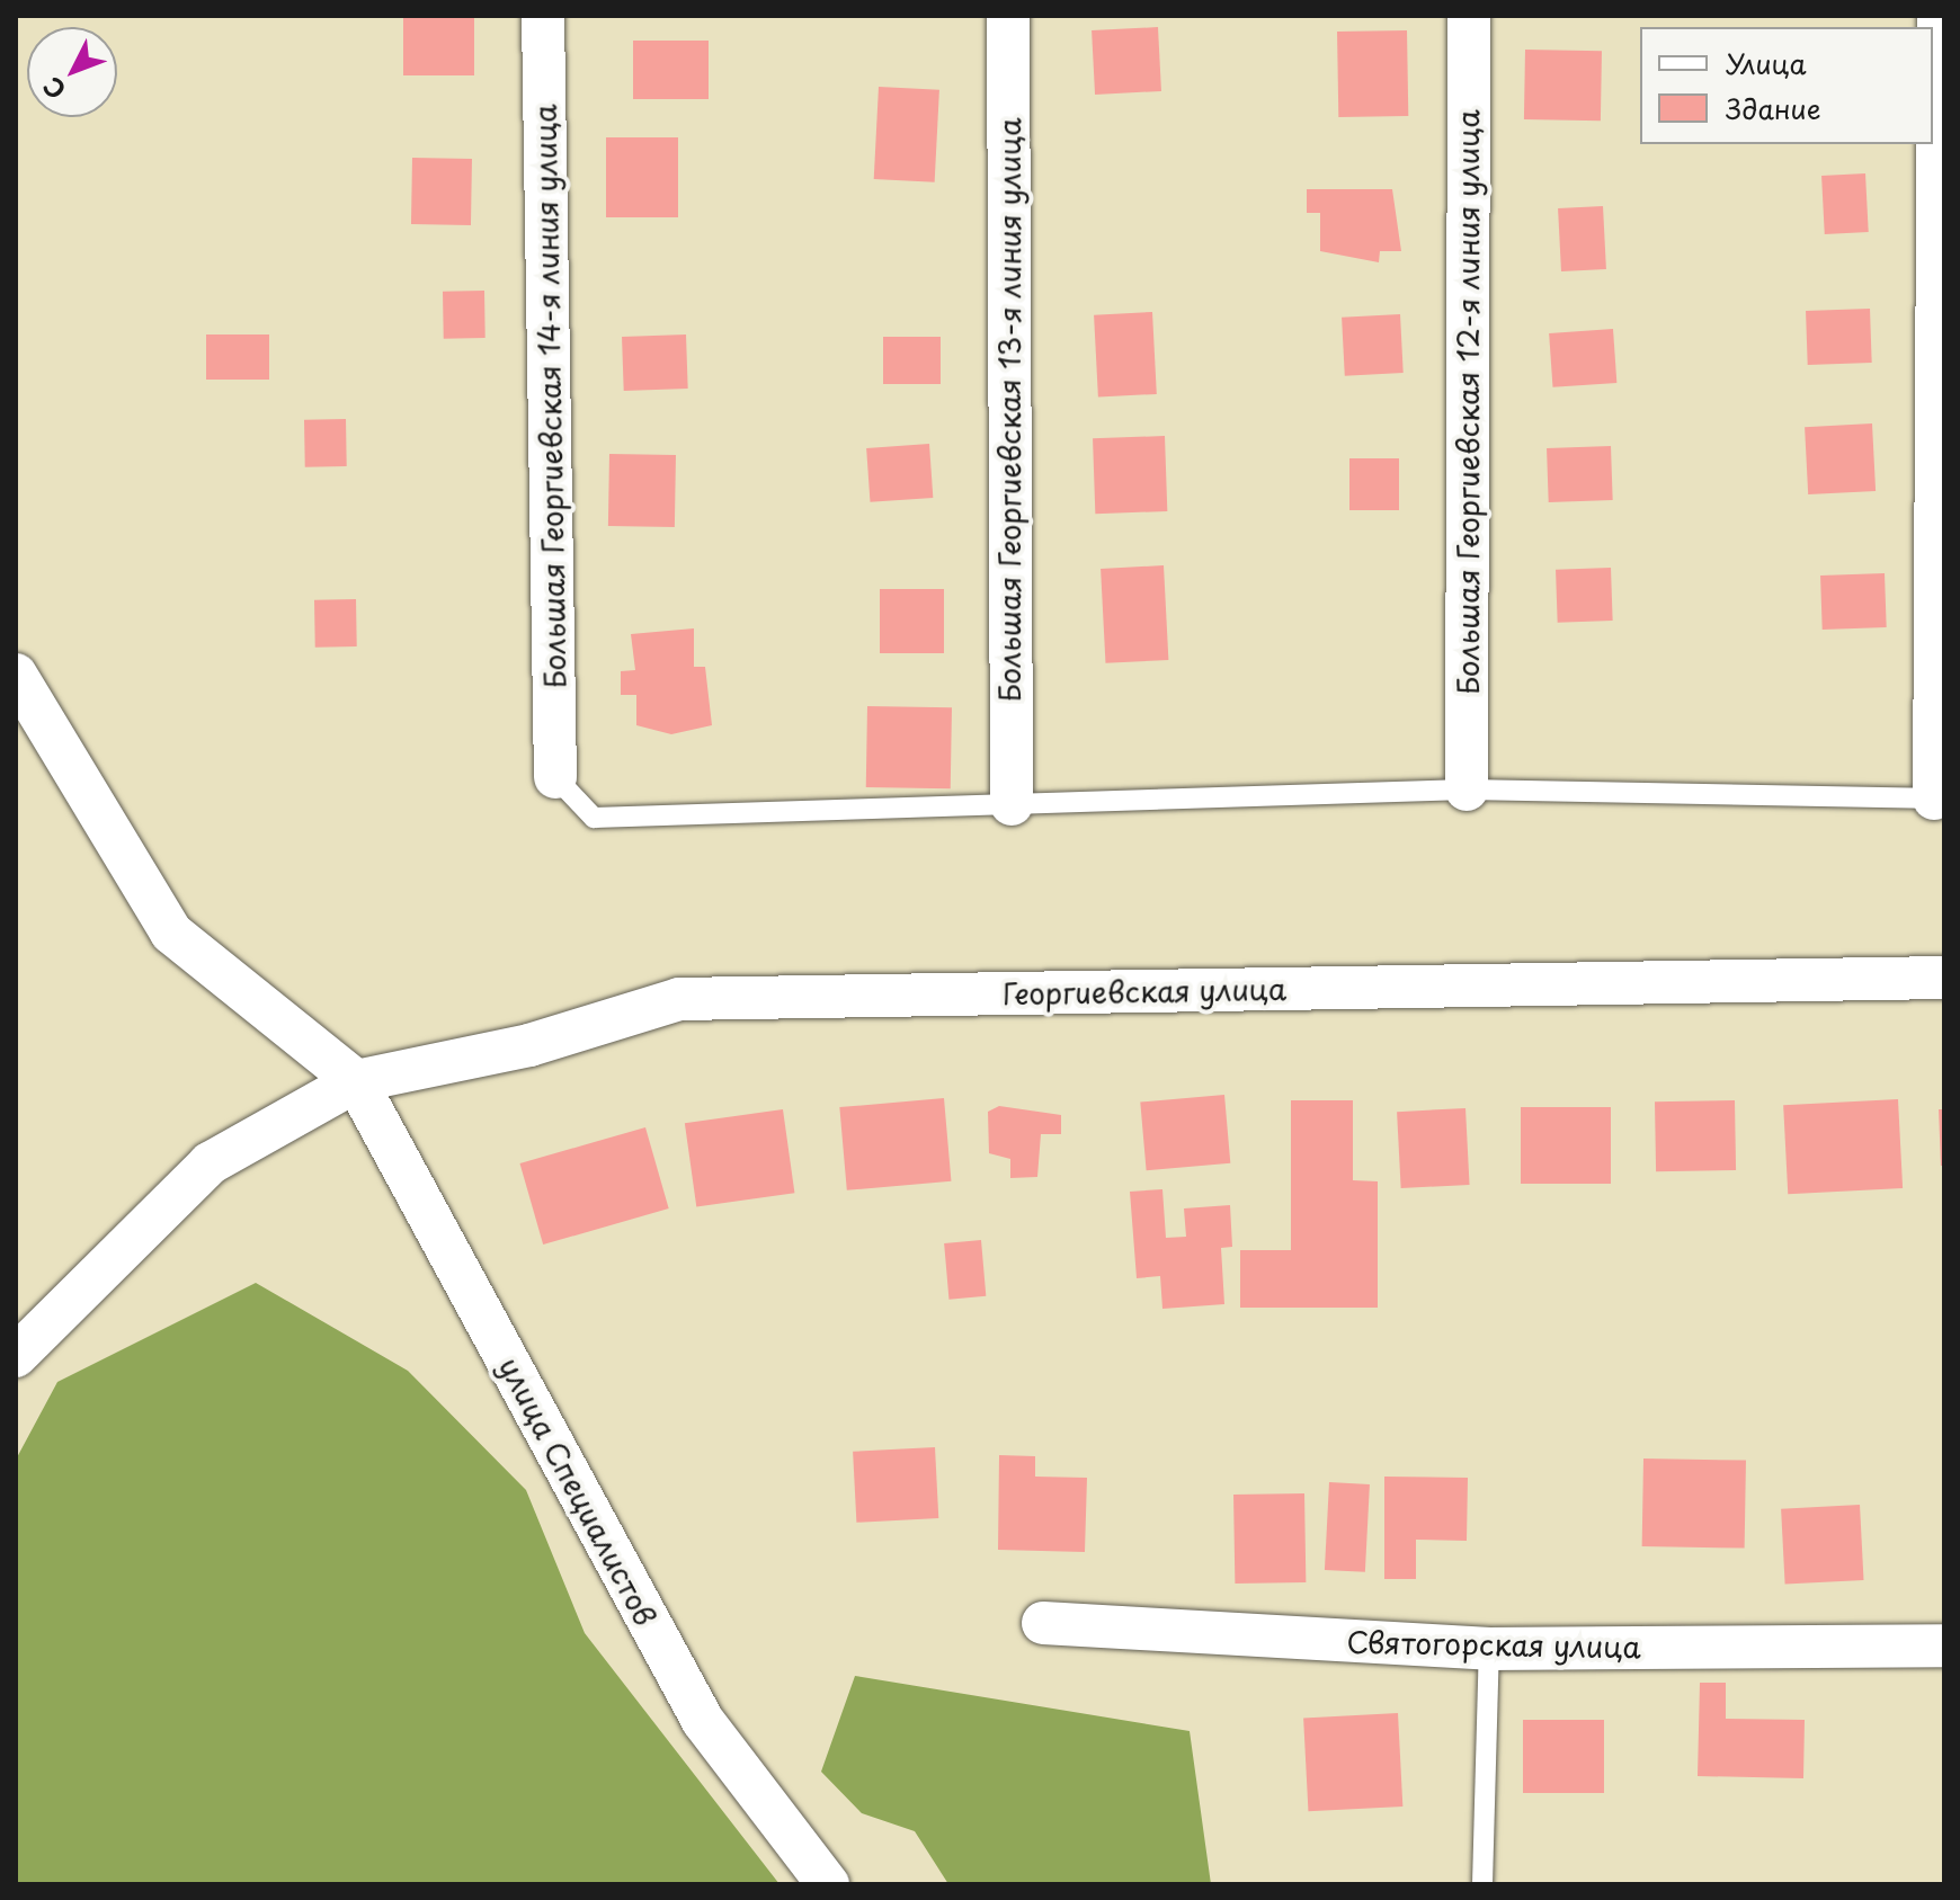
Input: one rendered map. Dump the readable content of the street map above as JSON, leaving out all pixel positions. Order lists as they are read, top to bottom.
{
  "streets": {
    "street": [
      "Большая Георгиевская 14-я линия улица",
      "Большая Георгиевская 12-я линия улица",
      "Большая Георгиевская 13-я линия улица",
      "Георгиевская улица",
      "улица Специалистов",
      "Святогорская улица"
    ]
  },
  "crossings": [
    ["Георгиевская улица", "улица Специалистов"]
  ],
  "legend": ["Улица", "Здание"],
  "north": "bottom left"
}
